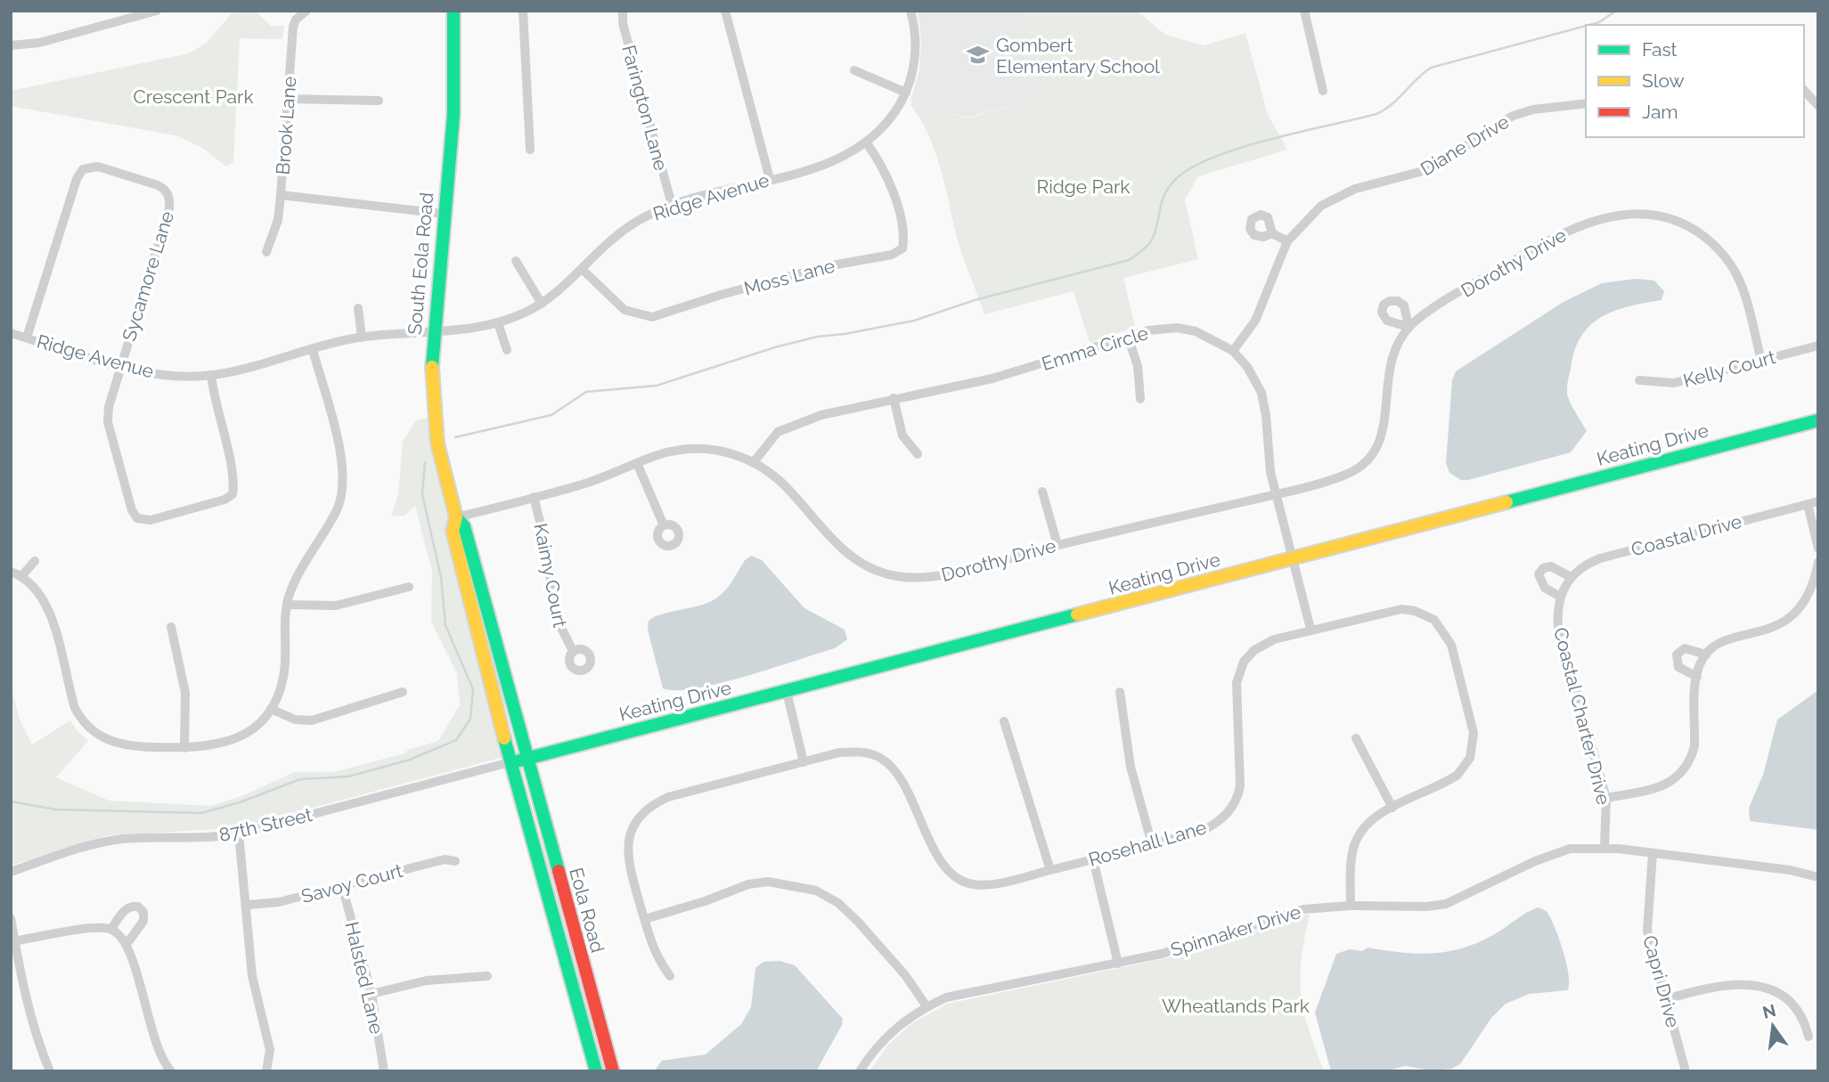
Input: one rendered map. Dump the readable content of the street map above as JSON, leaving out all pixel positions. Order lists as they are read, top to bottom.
{
  "streets": {
    "street": [
      "Farington Lane",
      "Brook Lane",
      "Diane Drive",
      "Ridge Avenue",
      "Dorothy Drive",
      "South Eola Road",
      "Sycamore Lane",
      "Moss Lane",
      "Emma Circle",
      "Kelly Court",
      "Keating Drive",
      "Coastal Drive",
      "Kaimy Court",
      "Coastal Charter Drive",
      "87th Street",
      "Rosehall Lane",
      "Savoy Court",
      "Eola Road",
      "Spinnaker Drive",
      "Halsted Lane",
      "Capri Drive"
    ]
  },
  "crossings": [
    ["Farington Lane", "Ridge Avenue"],
    ["Brook Lane", "South Eola Road"],
    ["Diane Drive", "Emma Circle"],
    ["Ridge Avenue", "South Eola Road"],
    ["Ridge Avenue", "Sycamore Lane"],
    ["Ridge Avenue", "Moss Lane"],
    ["Dorothy Drive", "South Eola Road"],
    ["Dorothy Drive", "Emma Circle"],
    ["Dorothy Drive", "Kelly Court"],
    ["Dorothy Drive", "Kaimy Court"],
    ["South Eola Road", "Keating Drive"],
    ["South Eola Road", "87th Street"],
    ["South Eola Road", "Eola Road"],
    ["Emma Circle", "Keating Drive"],
    ["Emma Circle", "Rosehall Lane"],
    ["Keating Drive", "87th Street"],
    ["Keating Drive", "Eola Road"],
    ["Coastal Drive", "Coastal Charter Drive"],
    ["Coastal Charter Drive", "Spinnaker Drive"],
    ["87th Street", "Eola Road"],
    ["Rosehall Lane", "Spinnaker Drive"],
    ["Savoy Court", "Halsted Lane"],
    ["Spinnaker Drive", "Capri Drive"]
  ],
  "parks": ["Crescent Park", "Ridge Park", "Wheatlands Park"],
  "places": {
    "school or university": ["Gombert Elementary School"]
  },
  "legend": ["Fast", "Slow", "Jam"],
  "north": "top"
}
